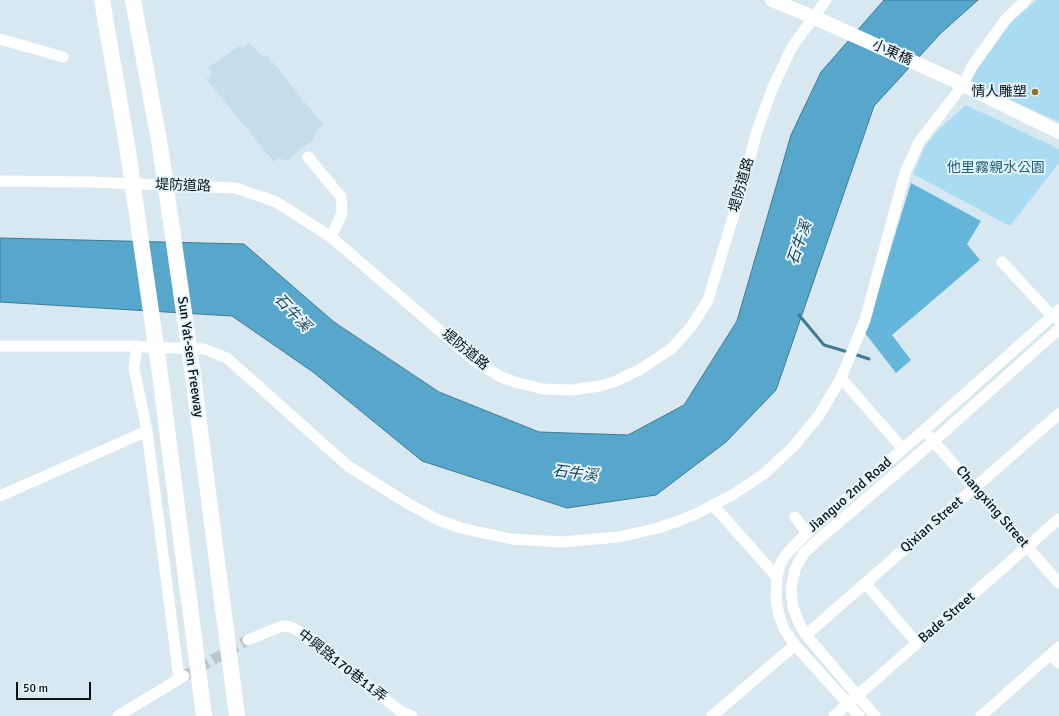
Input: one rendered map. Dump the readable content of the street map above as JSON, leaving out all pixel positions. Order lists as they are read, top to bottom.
{
  "streets": {
    "highway": ["Sun Yat-sen Freeway"],
    "main road": ["小東橋"],
    "street": [
      "堤防道路",
      "Jianguo 2nd Road",
      "Changxing Street",
      "Qixian Street",
      "Bade Street",
      "中興路170巷11弄"
    ]
  },
  "crossings": [
    ["小東橋", "堤防道路"],
    ["Jianguo 2nd Road", "Changxing Street"],
    ["Jianguo 2nd Road", "Qixian Street"],
    ["Jianguo 2nd Road", "Bade Street"],
    ["Changxing Street", "Qixian Street"],
    ["Changxing Street", "Bade Street"]
  ],
  "water": ["石牛溪"],
  "parks": ["他里霧親水公園"],
  "places": ["情人雕塑"],
  "scale_bar": "50 m"
}
